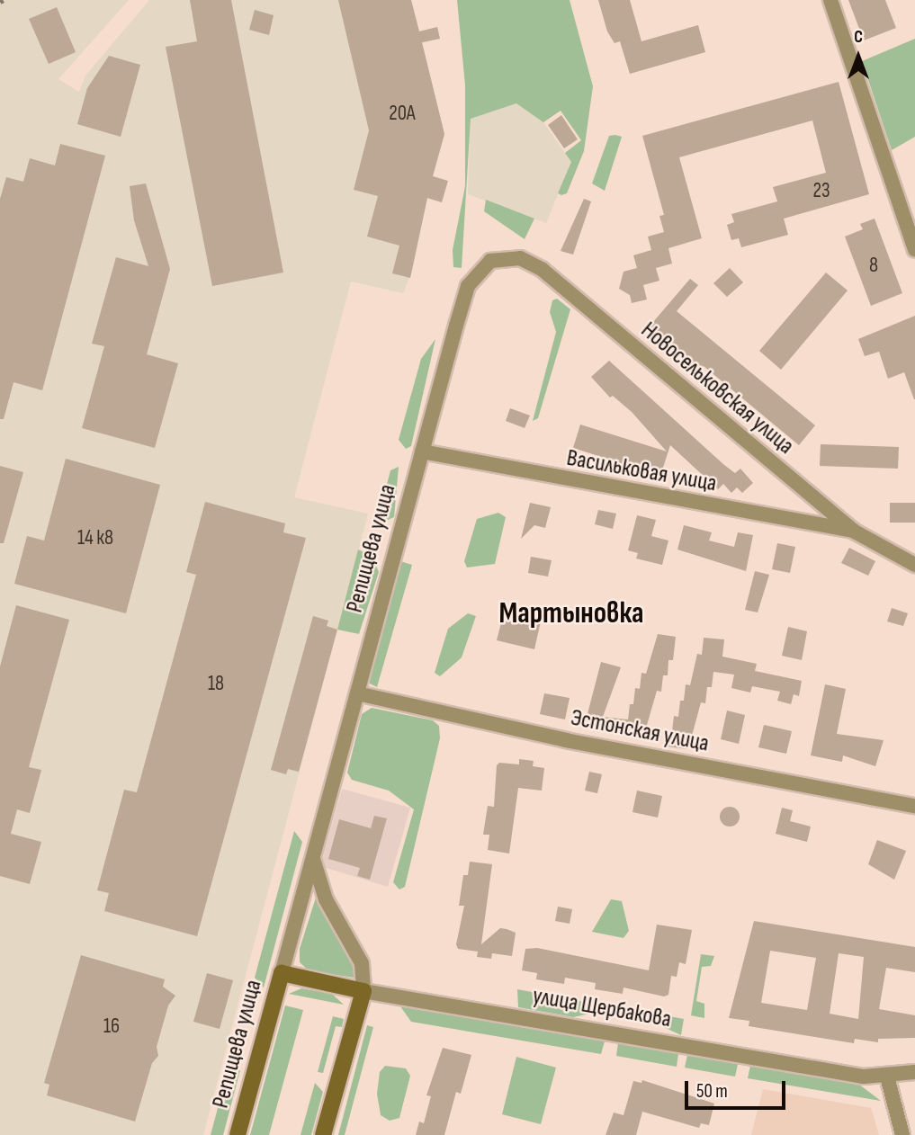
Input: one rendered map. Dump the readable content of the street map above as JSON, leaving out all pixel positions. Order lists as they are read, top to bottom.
{
  "streets": {
    "street": [
      "Новосельковская улица",
      "Васильковая улица",
      "Репищева улица",
      "Эстонская улица",
      "улица Щербакова"
    ]
  },
  "crossings": [
    ["Новосельковская улица", "Васильковая улица"],
    ["Новосельковская улица", "Репищева улица"],
    ["Васильковая улица", "Репищева улица"],
    ["Репищева улица", "Эстонская улица"],
    ["Репищева улица", "улица Щербакова"]
  ],
  "districts": ["Мартыновка"],
  "house_numbers": [
    "20А",
    "23",
    "8",
    "14 к8",
    "18",
    "16"
  ],
  "scale_bar": "50 m",
  "north": "top"
}
